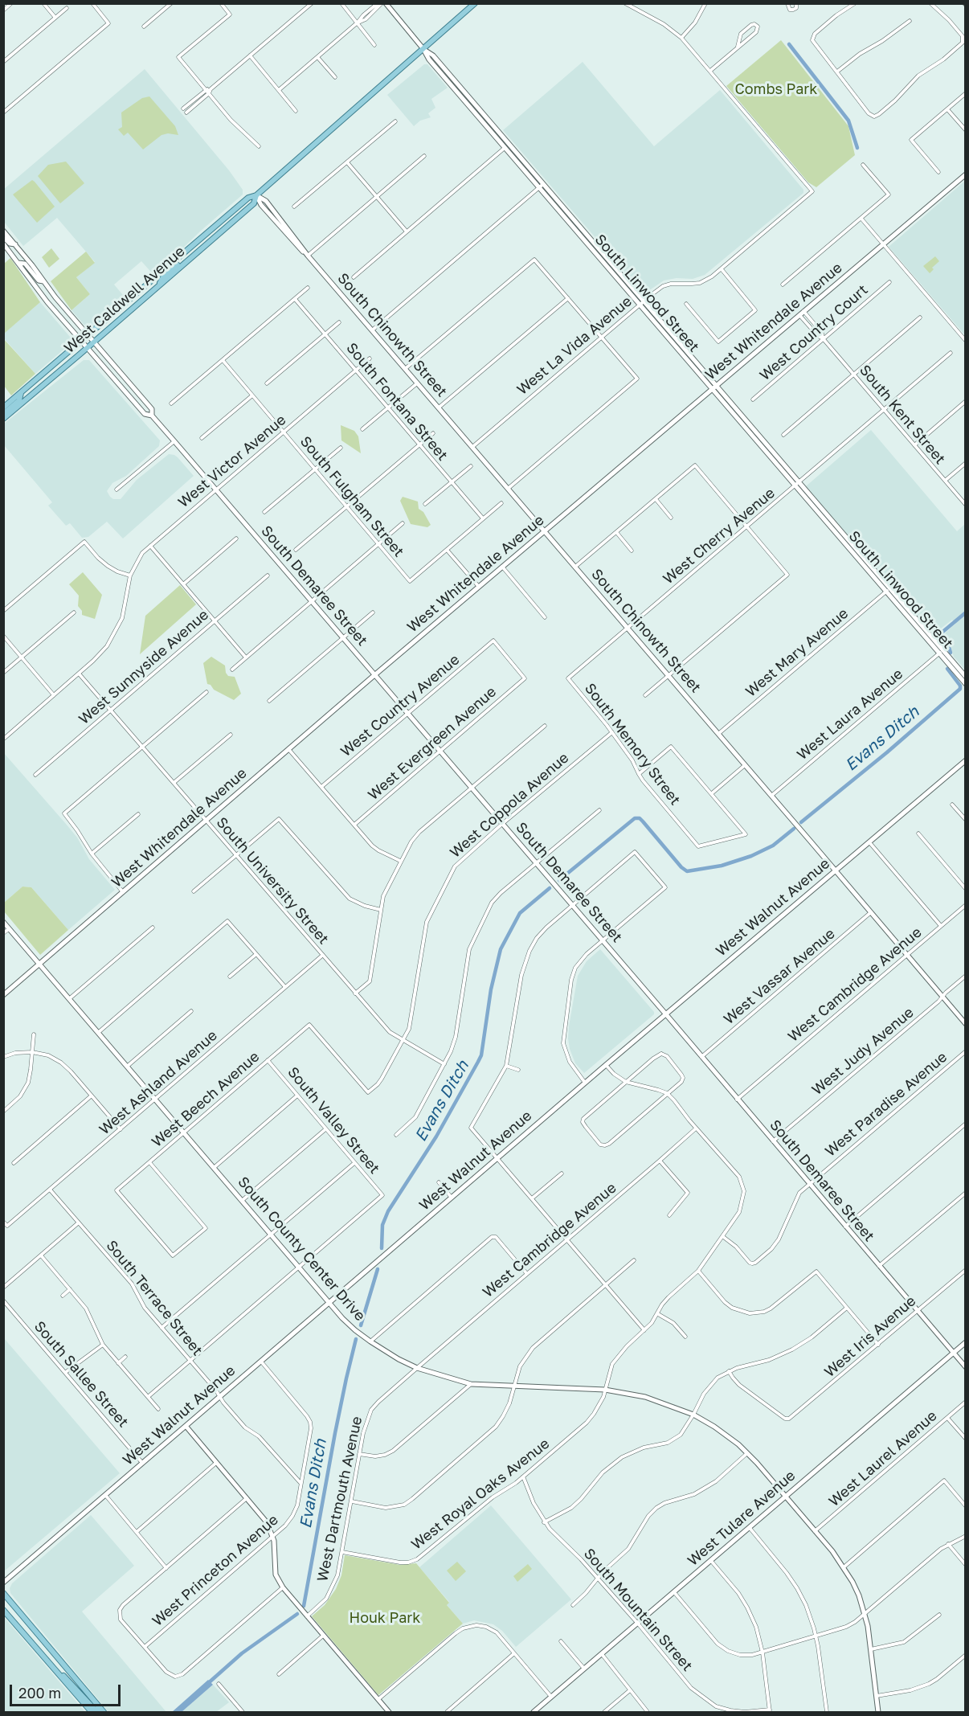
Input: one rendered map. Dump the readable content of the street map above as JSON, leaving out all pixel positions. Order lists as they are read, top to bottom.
{
  "streets": {
    "main road": ["West Caldwell Avenue"],
    "street": [
      "South Linwood Street",
      "West Whitendale Avenue",
      "West Country Court",
      "South Chinowth Street",
      "West La Vida Avenue",
      "South Fontana Street",
      "South Kent Street",
      "West Victor Avenue",
      "South Fulgham Street",
      "West Cherry Avenue",
      "South Demaree Street",
      "West Mary Avenue",
      "West Sunnyside Avenue",
      "West Country Avenue",
      "West Laura Avenue",
      "West Evergreen Avenue",
      "South Memory Street",
      "West Coppola Avenue",
      "South University Street",
      "West Walnut Avenue",
      "West Vassar Avenue",
      "West Cambridge Avenue",
      "West Judy Avenue",
      "West Ashland Avenue",
      "West Beech Avenue",
      "West Paradise Avenue",
      "South Valley Street",
      "South County Center Drive",
      "South Terrace Street",
      "West Iris Avenue",
      "South Sallee Street",
      "West Laurel Avenue",
      "West Royal Oaks Avenue",
      "West Dartmouth Avenue",
      "West Tulare Avenue",
      "West Princeton Avenue",
      "South Mountain Street"
    ]
  },
  "crossings": [
    ["South Linwood Street", "West Caldwell Avenue"],
    ["South Linwood Street", "West Whitendale Avenue"],
    ["South Linwood Street", "West La Vida Avenue"],
    ["South Linwood Street", "West Cherry Avenue"],
    ["South Linwood Street", "West Mary Avenue"],
    ["South Linwood Street", "West Laura Avenue"],
    ["West Caldwell Avenue", "South Chinowth Street"],
    ["West Caldwell Avenue", "South Demaree Street"],
    ["West Whitendale Avenue", "South Chinowth Street"],
    ["West Whitendale Avenue", "South Kent Street"],
    ["West Whitendale Avenue", "South Demaree Street"],
    ["West Whitendale Avenue", "South University Street"],
    ["West Whitendale Avenue", "South County Center Drive"],
    ["West Country Court", "South Kent Street"],
    ["South Chinowth Street", "West La Vida Avenue"],
    ["South Chinowth Street", "West Cherry Avenue"],
    ["South Chinowth Street", "West Mary Avenue"],
    ["South Chinowth Street", "West Laura Avenue"],
    ["South Chinowth Street", "West Walnut Avenue"],
    ["South Chinowth Street", "West Vassar Avenue"],
    ["South Chinowth Street", "West Cambridge Avenue"],
    ["South Chinowth Street", "West Judy Avenue"],
    ["South Fontana Street", "West Victor Avenue"],
    ["South Kent Street", "West Cherry Avenue"],
    ["West Victor Avenue", "South Fulgham Street"],
    ["West Victor Avenue", "South Demaree Street"],
    ["West Cherry Avenue", "South Memory Street"],
    ["South Demaree Street", "West Country Avenue"],
    ["South Demaree Street", "West Evergreen Avenue"],
    ["South Demaree Street", "West Coppola Avenue"],
    ["South Demaree Street", "West Walnut Avenue"],
    ["South Demaree Street", "West Vassar Avenue"],
    ["South Demaree Street", "West Cambridge Avenue"],
    ["South Demaree Street", "West Judy Avenue"],
    ["South Demaree Street", "West Paradise Avenue"],
    ["South Demaree Street", "West Iris Avenue"],
    ["South Demaree Street", "West Tulare Avenue"],
    ["West Sunnyside Avenue", "South University Street"],
    ["West Country Avenue", "West Evergreen Avenue"],
    ["South Memory Street", "West Coppola Avenue"],
    ["West Coppola Avenue", "South University Street"],
    ["West Coppola Avenue", "West Beech Avenue"],
    ["South University Street", "West Ashland Avenue"],
    ["West Walnut Avenue", "South County Center Drive"],
    ["West Walnut Avenue", "South Terrace Street"],
    ["West Walnut Avenue", "South Sallee Street"],
    ["West Walnut Avenue", "West Princeton Avenue"],
    ["West Cambridge Avenue", "South County Center Drive"],
    ["West Cambridge Avenue", "West Royal Oaks Avenue"],
    ["West Cambridge Avenue", "West Dartmouth Avenue"],
    ["West Ashland Avenue", "South County Center Drive"],
    ["West Ashland Avenue", "South Terrace Street"],
    ["West Beech Avenue", "South Valley Street"],
    ["West Beech Avenue", "South County Center Drive"],
    ["West Paradise Avenue", "West Royal Oaks Avenue"],
    ["South Valley Street", "South County Center Drive"],
    ["South County Center Drive", "West Laurel Avenue"],
    ["South County Center Drive", "West Royal Oaks Avenue"],
    ["South County Center Drive", "West Dartmouth Avenue"],
    ["South County Center Drive", "West Tulare Avenue"],
    ["South Terrace Street", "West Princeton Avenue"],
    ["West Royal Oaks Avenue", "West Dartmouth Avenue"],
    ["West Royal Oaks Avenue", "South Mountain Street"],
    ["West Tulare Avenue", "South Mountain Street"]
  ],
  "water": ["Evans Ditch"],
  "parks": ["Combs Park", "Houk Park"],
  "scale_bar": "200 m"
}
